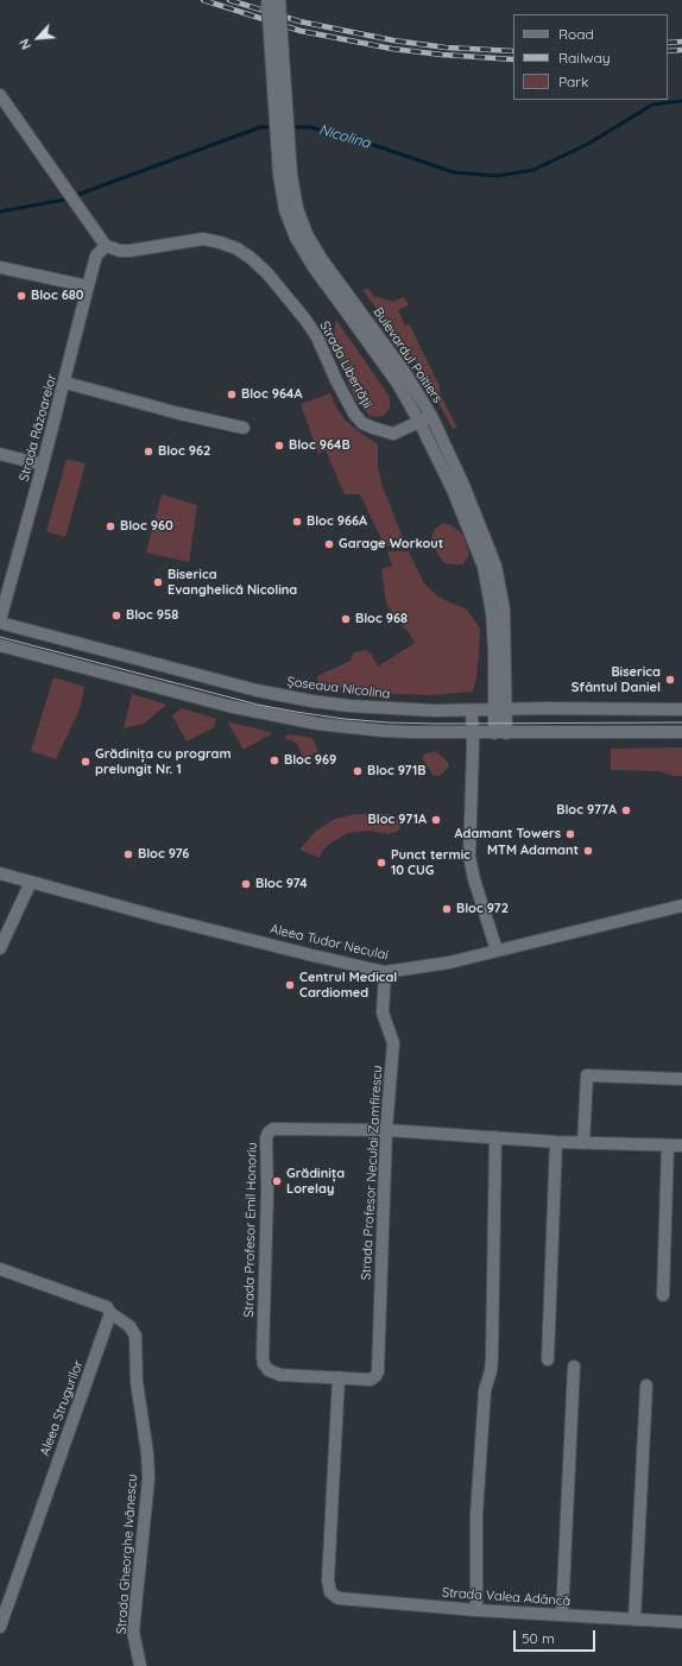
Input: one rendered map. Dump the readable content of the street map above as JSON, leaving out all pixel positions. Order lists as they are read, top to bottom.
{
  "streets": {
    "street": [
      "Bulevardul Poitiers",
      "Strada Libertății",
      "Strada Răzoarelor",
      "Șoseaua Nicolina",
      "Aleea Tudor Neculai",
      "Strada Profesor Neculai Zamfirescu",
      "Strada Profesor Emil Honoriu",
      "Aleea Strugurilor",
      "Strada Gheorghe Ivănescu",
      "Strada Valea Adâncă"
    ]
  },
  "crossings": [
    ["Bulevardul Poitiers", "Strada Libertății"],
    ["Bulevardul Poitiers", "Șoseaua Nicolina"],
    ["Strada Libertății", "Strada Răzoarelor"],
    ["Strada Răzoarelor", "Șoseaua Nicolina"],
    ["Aleea Tudor Neculai", "Strada Profesor Neculai Zamfirescu"],
    ["Strada Profesor Neculai Zamfirescu", "Strada Profesor Emil Honoriu"],
    ["Strada Profesor Neculai Zamfirescu", "Strada Valea Adâncă"],
    ["Strada Profesor Emil Honoriu", "Strada Valea Adâncă"],
    ["Aleea Strugurilor", "Strada Gheorghe Ivănescu"]
  ],
  "water": ["Nicolina"],
  "places": [
    "Bloc 680",
    "Bloc 964A",
    "Bloc 964B",
    "Bloc 962",
    "Bloc 966A",
    "Bloc 960",
    "Garage Workout",
    "Biserica Evanghelică Nicolina",
    "Bloc 958",
    "Bloc 968",
    "Biserica Sfântul Daniel",
    "Bloc 969",
    "Grădinița cu program prelungit Nr. 1",
    "Bloc 971B",
    "Bloc 977A",
    "Bloc 971A",
    "Adamant Towers",
    "MTM Adamant",
    "Bloc 976",
    "Punct termic 10 CUG",
    "Bloc 974",
    "Bloc 972",
    "Centrul Medical Cardiomed",
    "Grădinița Lorelay"
  ],
  "legend": ["Road", "Railway", "Park"],
  "scale_bar": "50 m",
  "north": "bottom left"
}
